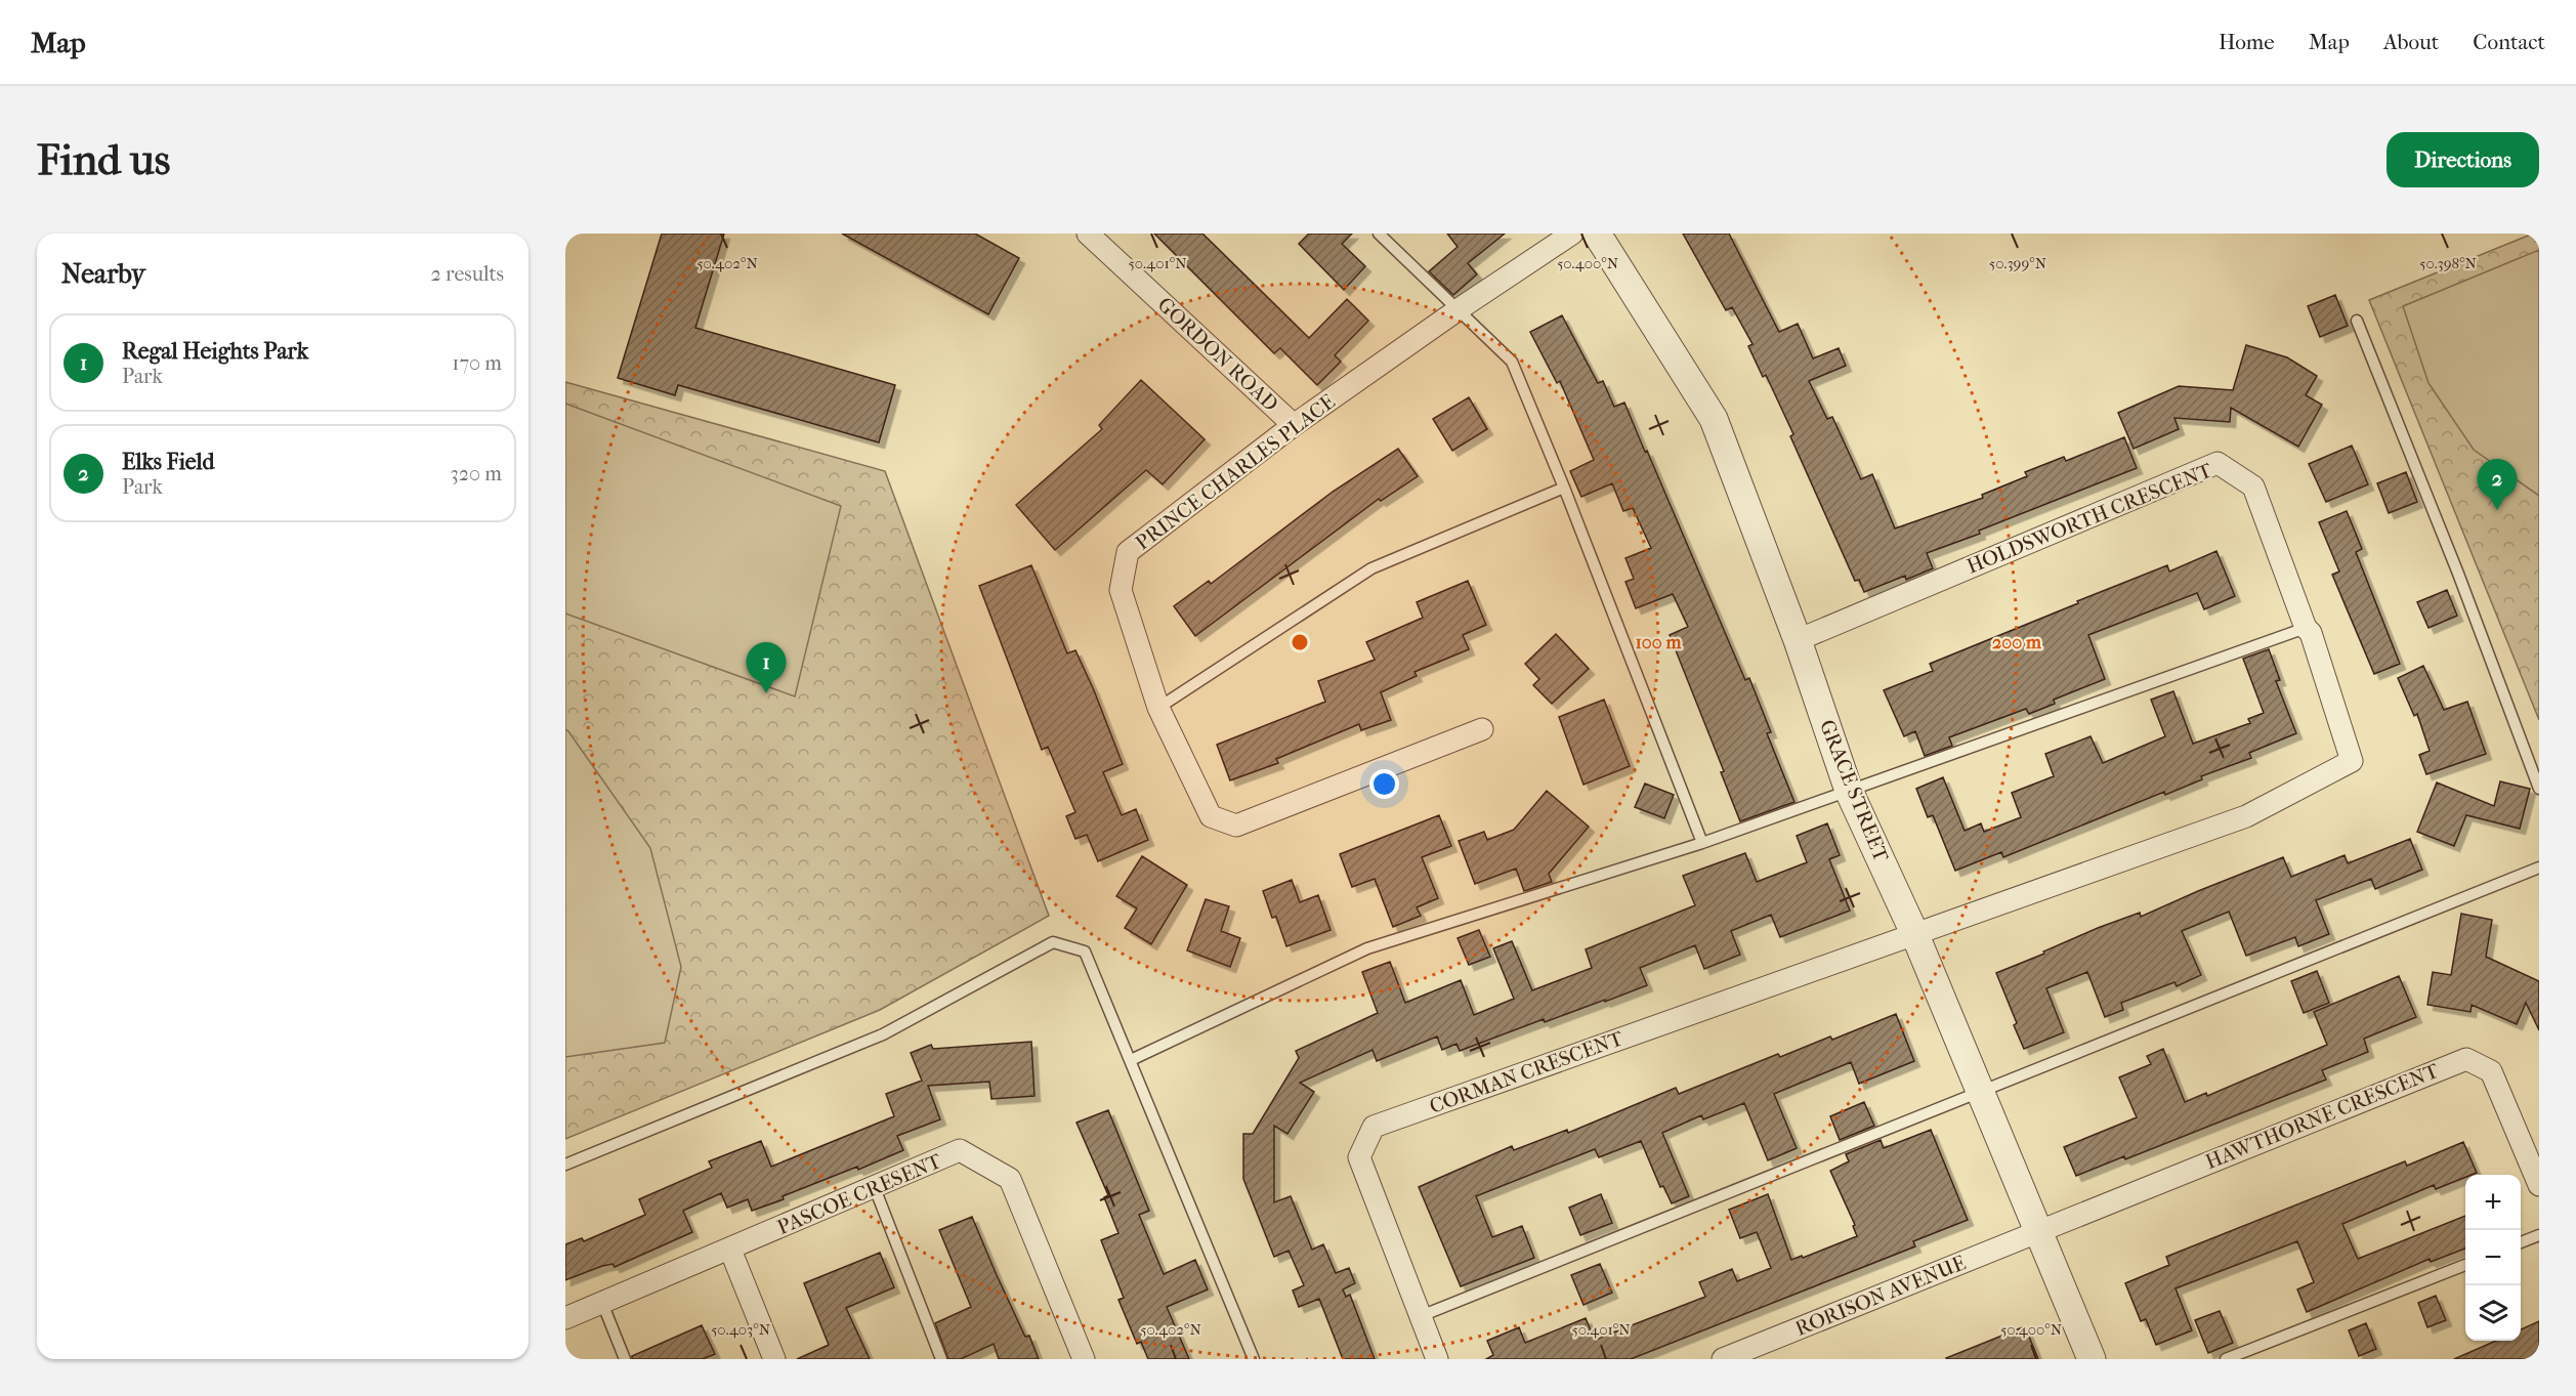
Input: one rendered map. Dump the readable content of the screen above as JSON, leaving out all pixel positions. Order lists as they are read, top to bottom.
{
  "streets": {
    "street": [
      "GORDON ROAD",
      "PRINCE CHARLES PLACE",
      "HOLDSWORTH CRESCENT",
      "GRACE STREET",
      "CORMAN CRESCENT",
      "HAWTHORNE CRESCENT",
      "PASCOE CRESENT",
      "RORISON AVENUE"
    ]
  },
  "crossings": [
    ["GORDON ROAD", "PRINCE CHARLES PLACE"],
    ["HOLDSWORTH CRESCENT", "GRACE STREET"],
    ["HOLDSWORTH CRESCENT", "CORMAN CRESCENT"],
    ["GRACE STREET", "CORMAN CRESCENT"],
    ["GRACE STREET", "HAWTHORNE CRESCENT"],
    ["GRACE STREET", "RORISON AVENUE"],
    ["HAWTHORNE CRESCENT", "RORISON AVENUE"]
  ],
  "page": {
    "header": "Map",
    "nav": [
      "Home",
      "Map",
      "About",
      "Contact"
    ],
    "buttons": "Directions",
    "title": "Find us",
    "heading": ["Nearby", "2 results"],
    "list": [
      {
        "mark": "1",
        "name": "Regal Heights Park",
        "note": "Park",
        "value": "170 m"
      },
      {
        "mark": "2",
        "name": "Elks Field",
        "note": "Park",
        "value": "320 m"
      }
    ],
    "pins": ["2", "1"],
    "map_buttons": ["+", "−"]
  },
  "coordinates": [
    "50.398°N",
    "50.402°N",
    "50.401°N",
    "50.400°N",
    "50.399°N",
    "50.403°N"
  ],
  "rings": ["100 m", "200 m"]
}
